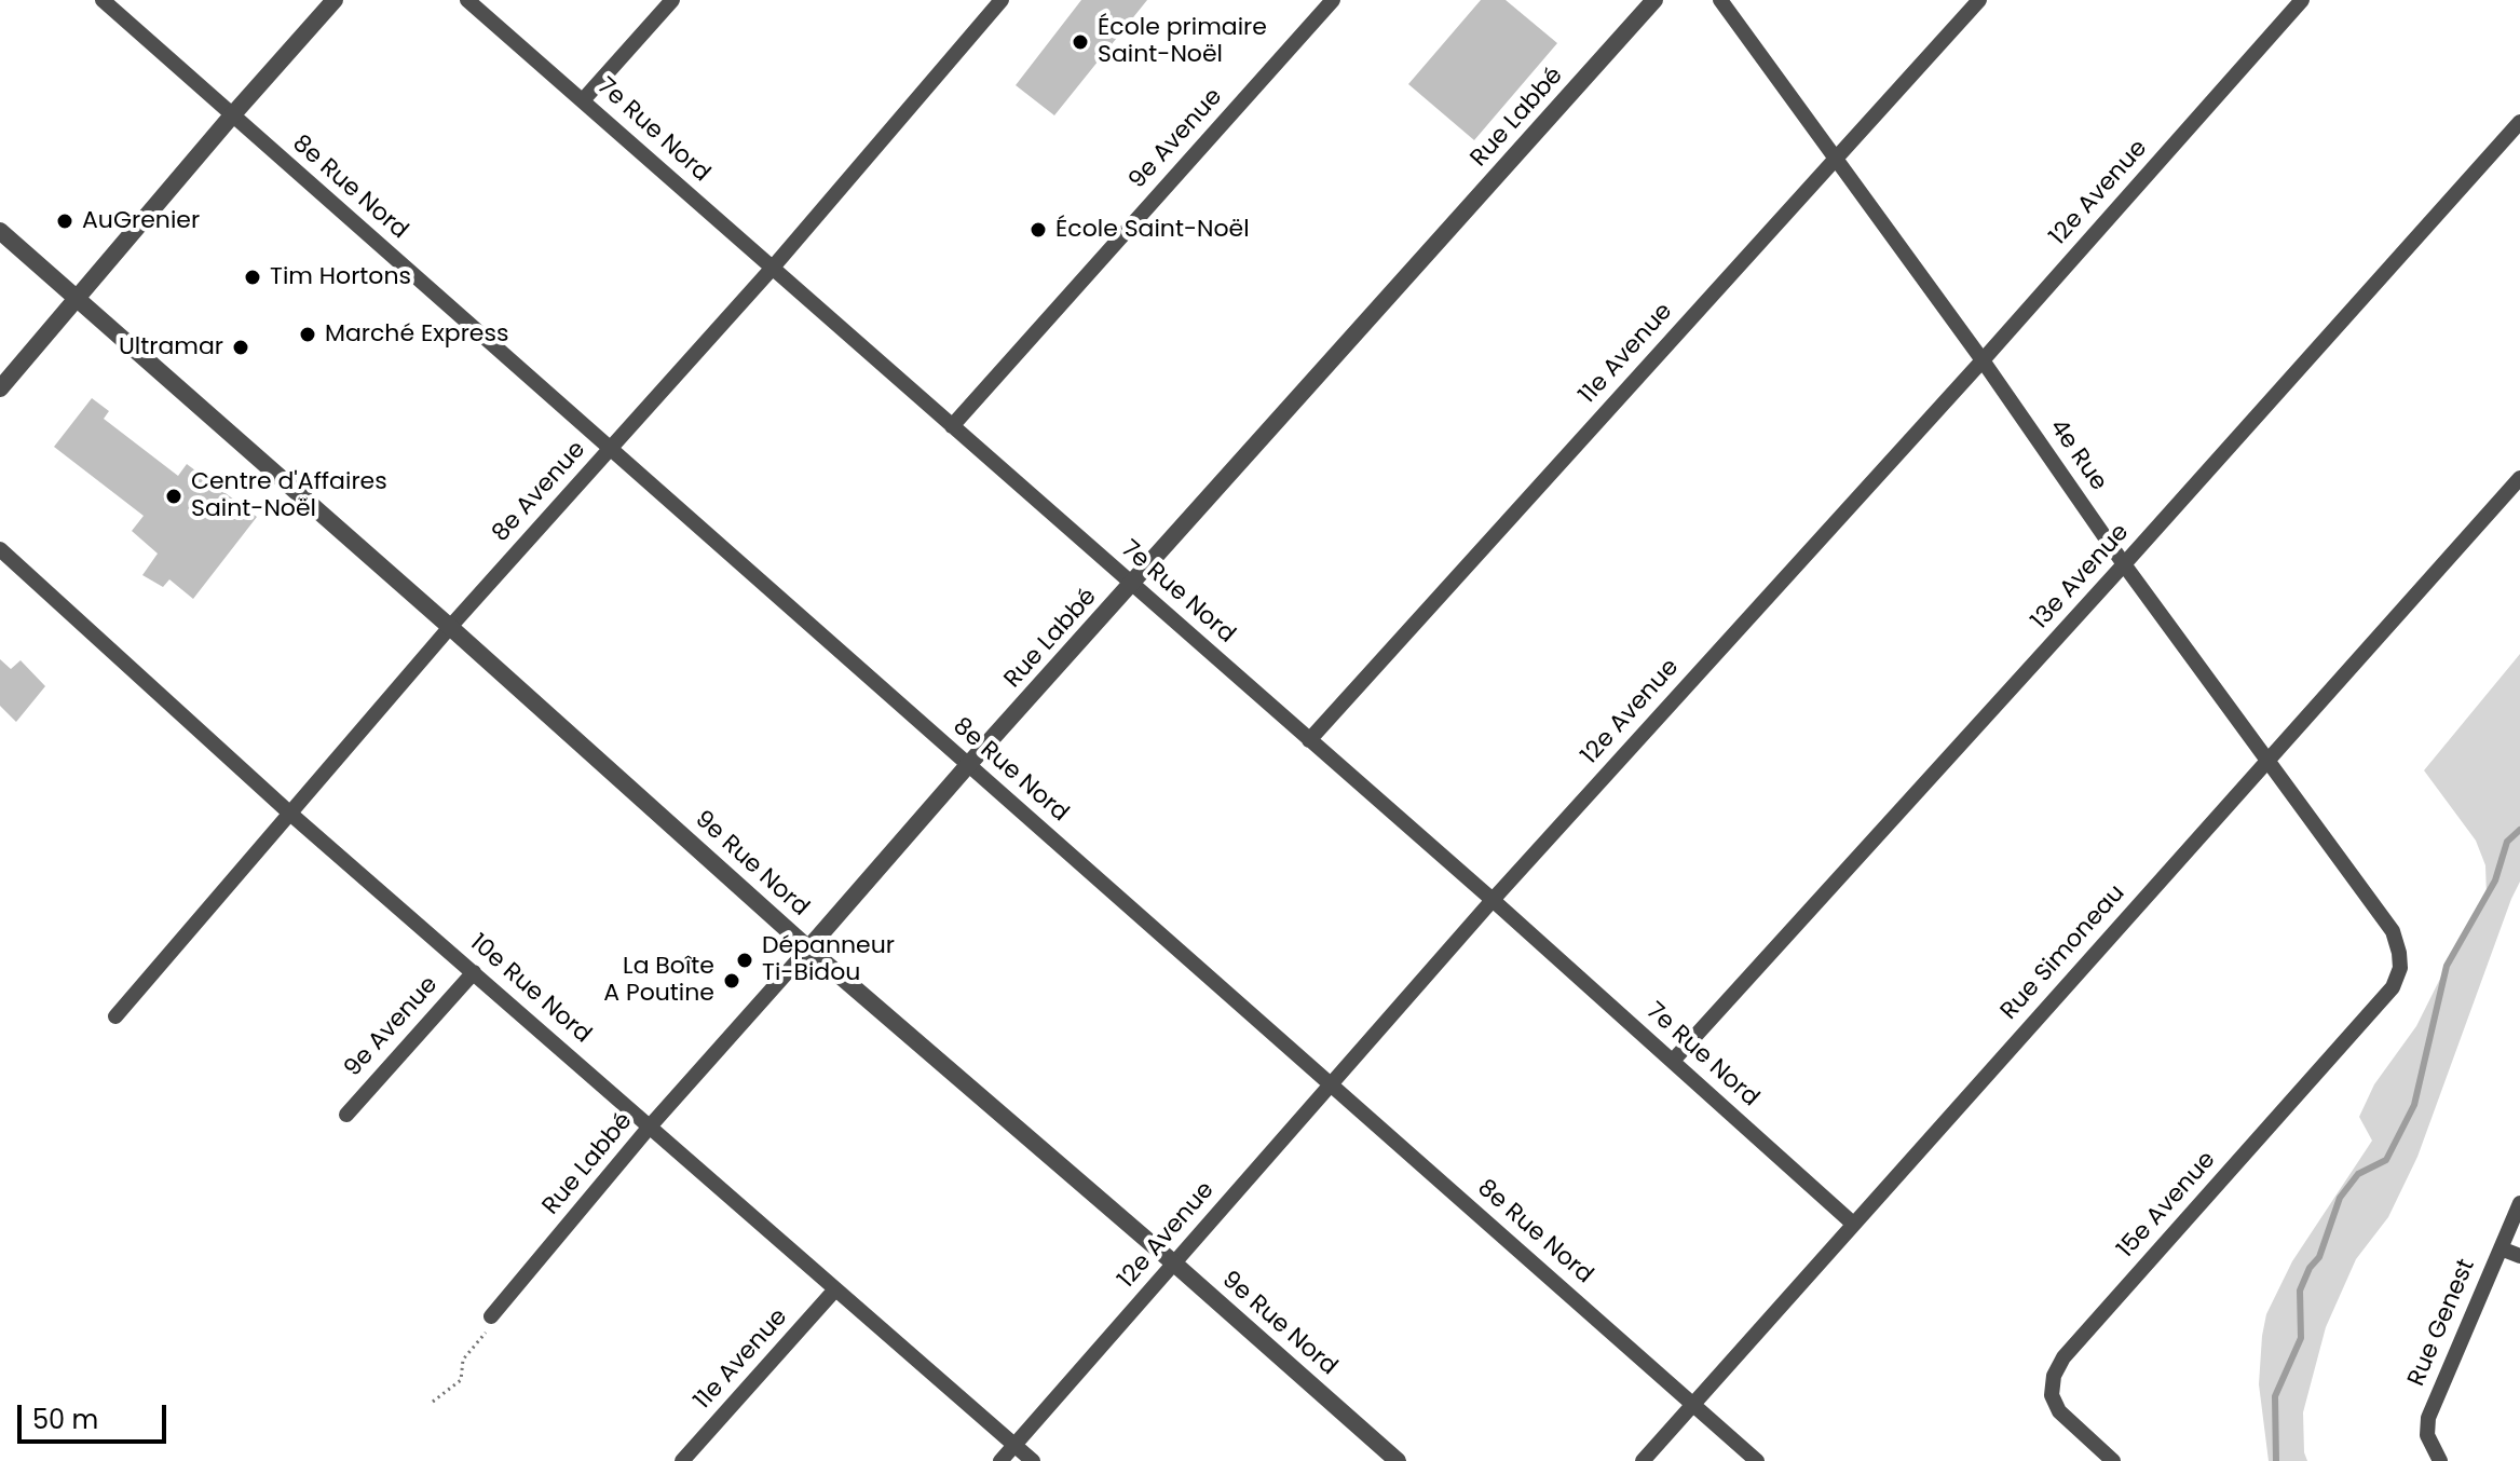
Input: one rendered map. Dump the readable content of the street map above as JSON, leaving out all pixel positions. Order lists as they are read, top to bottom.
{
  "streets": {
    "street": [
      "Rue Labbé",
      "7e Rue Nord",
      "9e Avenue",
      "8e Rue Nord",
      "12e Avenue",
      "11e Avenue",
      "4e Rue",
      "8e Avenue",
      "13e Avenue",
      "9e Rue Nord",
      "Rue Simoneau",
      "10e Rue Nord",
      "15e Avenue",
      "Rue Genest"
    ]
  },
  "crossings": [
    ["Rue Labbé", "7e Rue Nord"],
    ["Rue Labbé", "8e Rue Nord"],
    ["Rue Labbé", "9e Rue Nord"],
    ["Rue Labbé", "10e Rue Nord"],
    ["7e Rue Nord", "9e Avenue"],
    ["7e Rue Nord", "12e Avenue"],
    ["7e Rue Nord", "11e Avenue"],
    ["7e Rue Nord", "8e Avenue"],
    ["7e Rue Nord", "13e Avenue"],
    ["7e Rue Nord", "Rue Simoneau"],
    ["9e Avenue", "10e Rue Nord"],
    ["8e Rue Nord", "12e Avenue"],
    ["8e Rue Nord", "8e Avenue"],
    ["8e Rue Nord", "Rue Simoneau"],
    ["12e Avenue", "4e Rue"],
    ["12e Avenue", "9e Rue Nord"],
    ["12e Avenue", "10e Rue Nord"],
    ["11e Avenue", "4e Rue"],
    ["11e Avenue", "10e Rue Nord"],
    ["4e Rue", "13e Avenue"],
    ["4e Rue", "Rue Simoneau"],
    ["4e Rue", "15e Avenue"],
    ["8e Avenue", "9e Rue Nord"],
    ["8e Avenue", "10e Rue Nord"]
  ],
  "places": [
    "École primaire Saint-Noël",
    "AuGrenier",
    "École Saint-Noël",
    "Tim Hortons",
    "Marché Express",
    "Ultramar",
    "Centre d'Affaires Saint-Noël",
    "Dépanneur Ti-Bidou",
    "La Boîte A Poutine"
  ],
  "scale_bar": "50 m"
}
